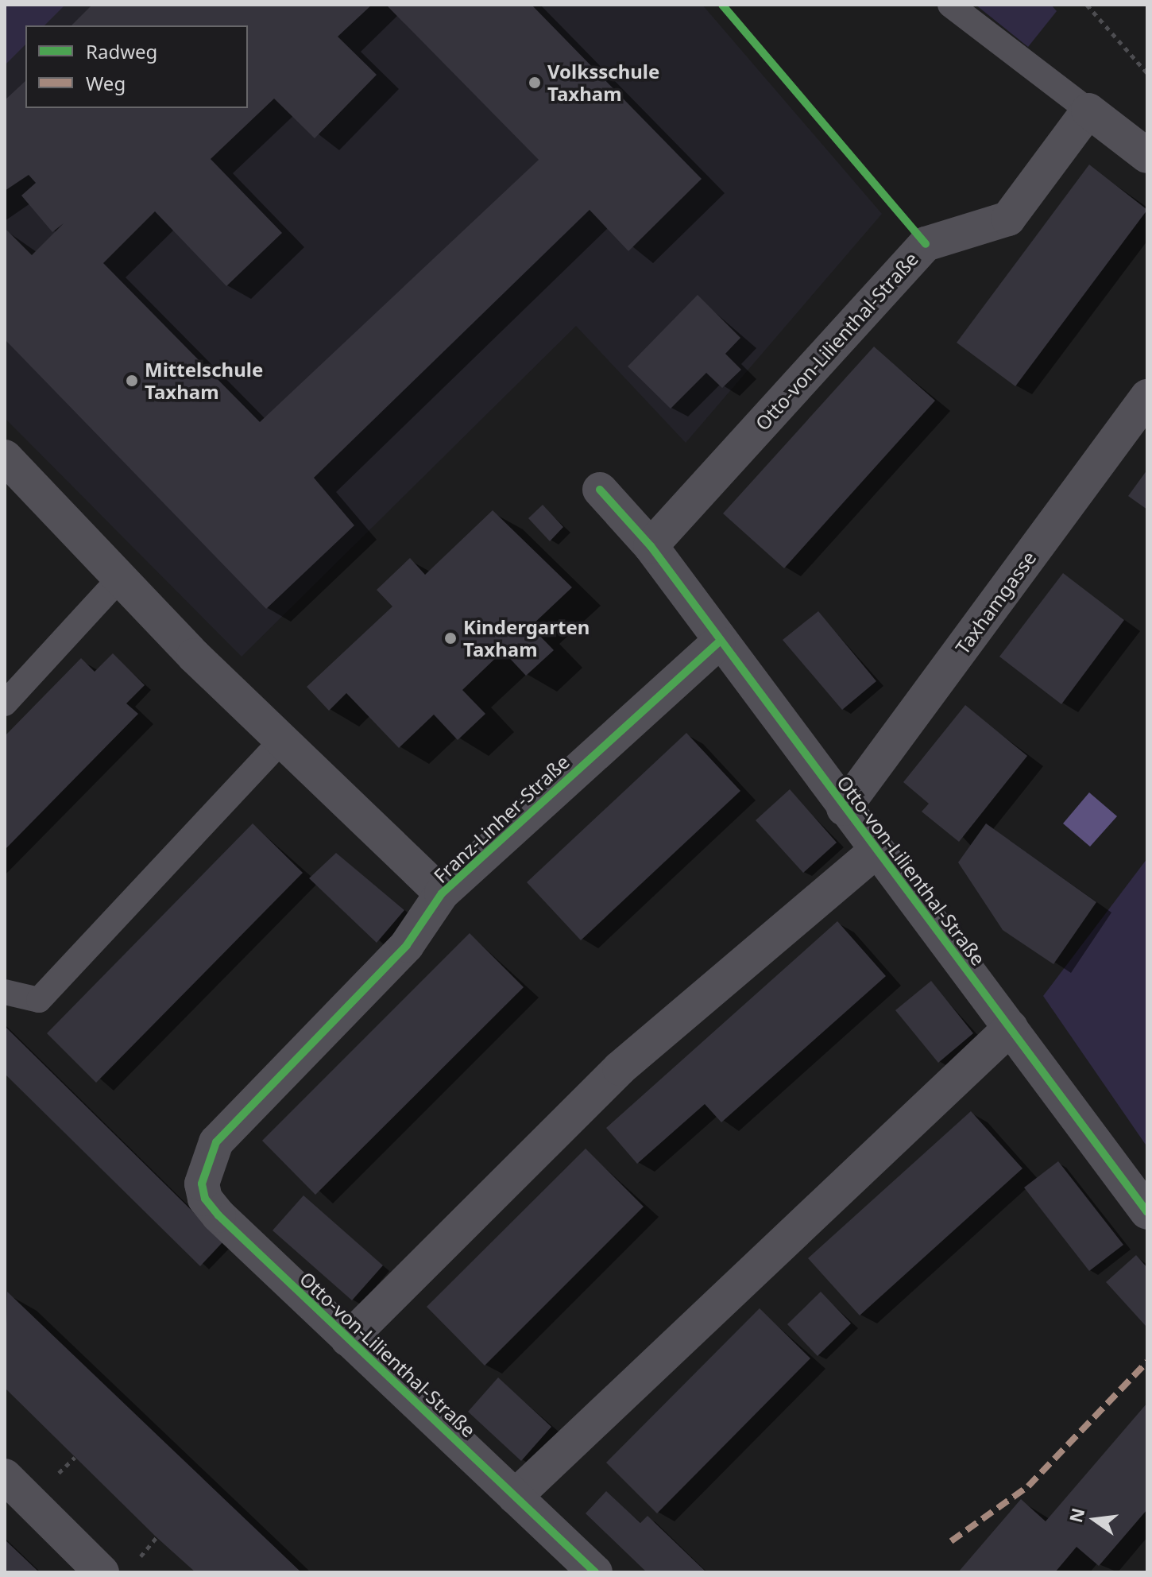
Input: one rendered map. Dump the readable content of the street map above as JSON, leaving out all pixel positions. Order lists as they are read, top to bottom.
{
  "streets": {
    "street": ["Otto-von-Lilienthal-Straße", "Taxhamgasse", "Franz-Linher-Straße"]
  },
  "crossings": [
    ["Otto-von-Lilienthal-Straße", "Taxhamgasse"],
    ["Otto-von-Lilienthal-Straße", "Franz-Linher-Straße"]
  ],
  "places": ["Volksschule Taxham", "Mittelschule Taxham", "Kindergarten Taxham"],
  "legend": ["Radweg", "Weg"],
  "north": "left"
}
